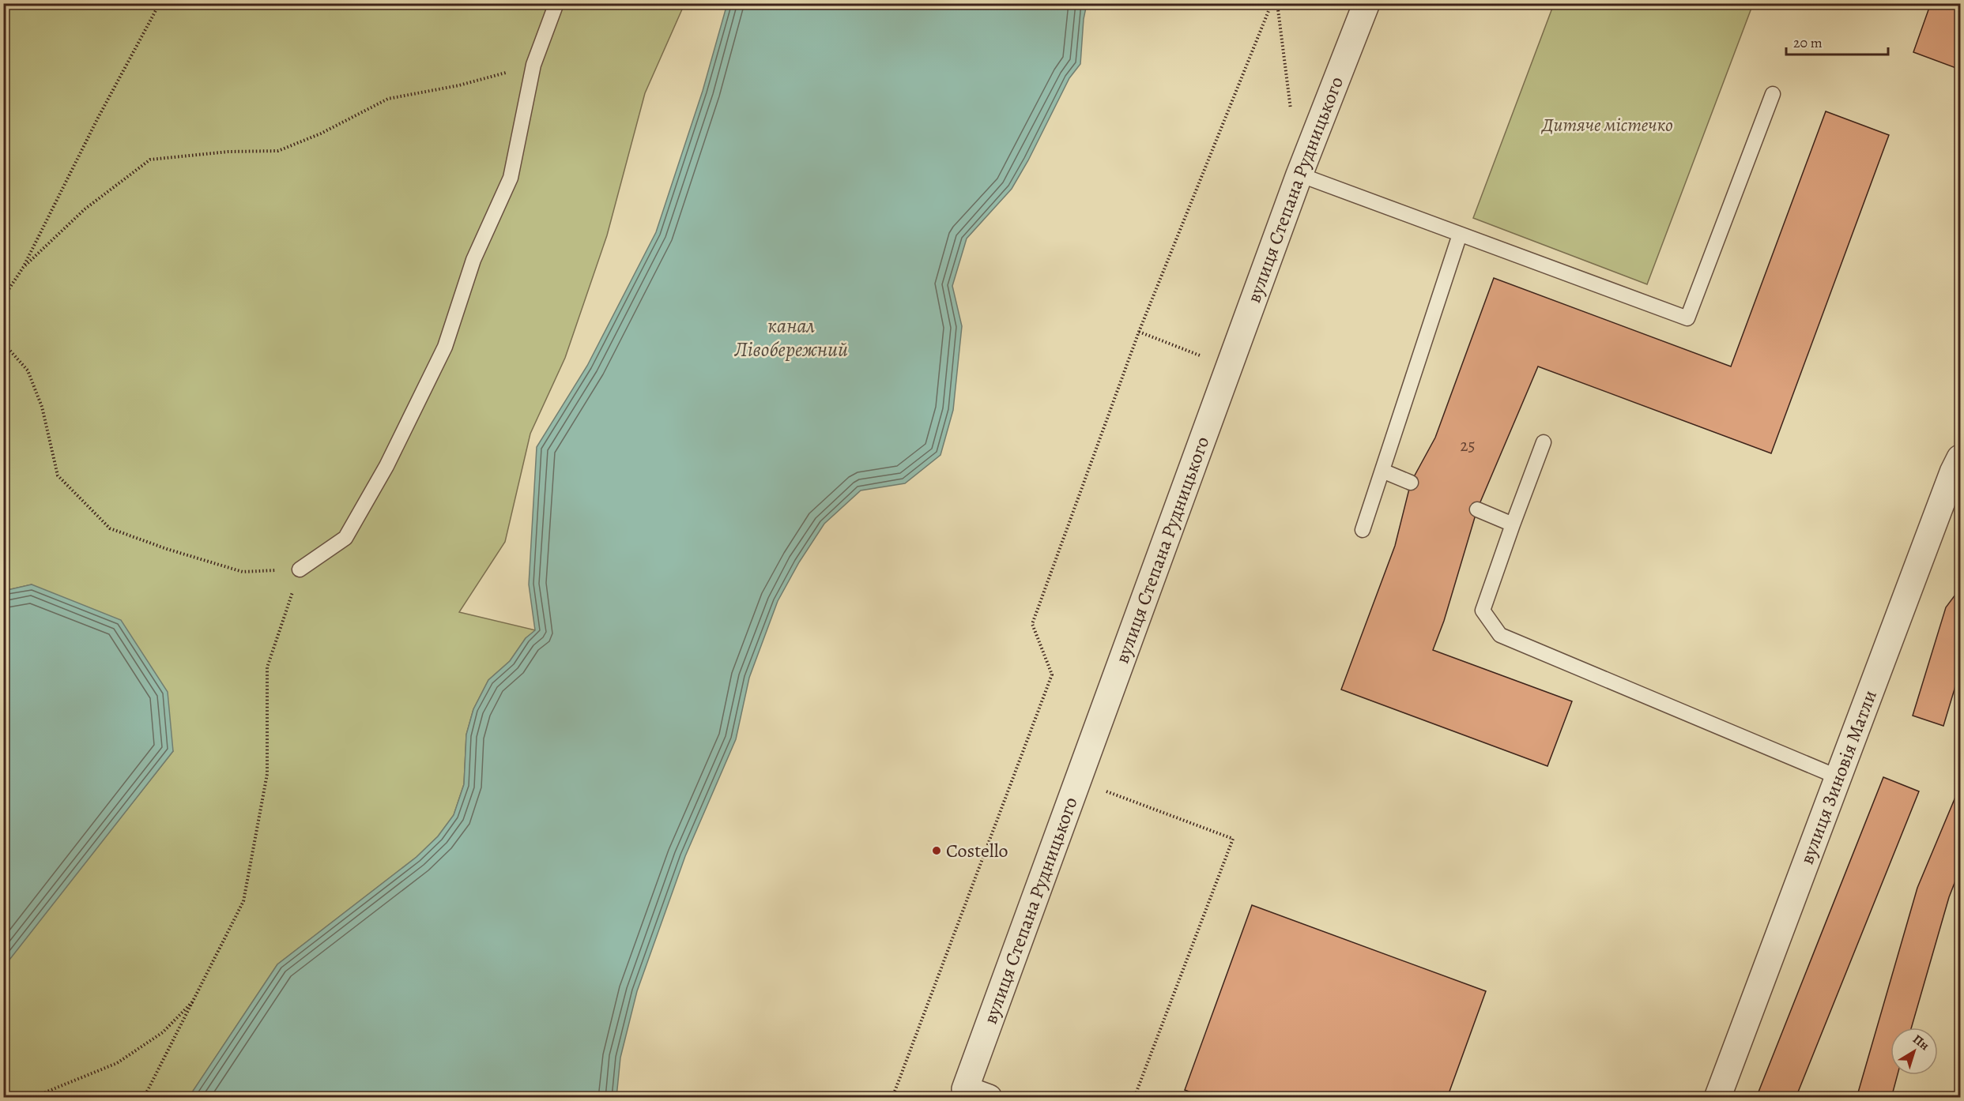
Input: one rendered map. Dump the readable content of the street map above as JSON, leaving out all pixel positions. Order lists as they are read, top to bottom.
{
  "streets": {
    "street": ["вулиця Степана Рудницького", "вулиця Зиновія Матли"]
  },
  "water": ["канал Лівобережний"],
  "parks": ["Дитяче містечко"],
  "places": ["Costello"],
  "house_numbers": ["25"],
  "scale_bar": "20 m",
  "north": "top right"
}
